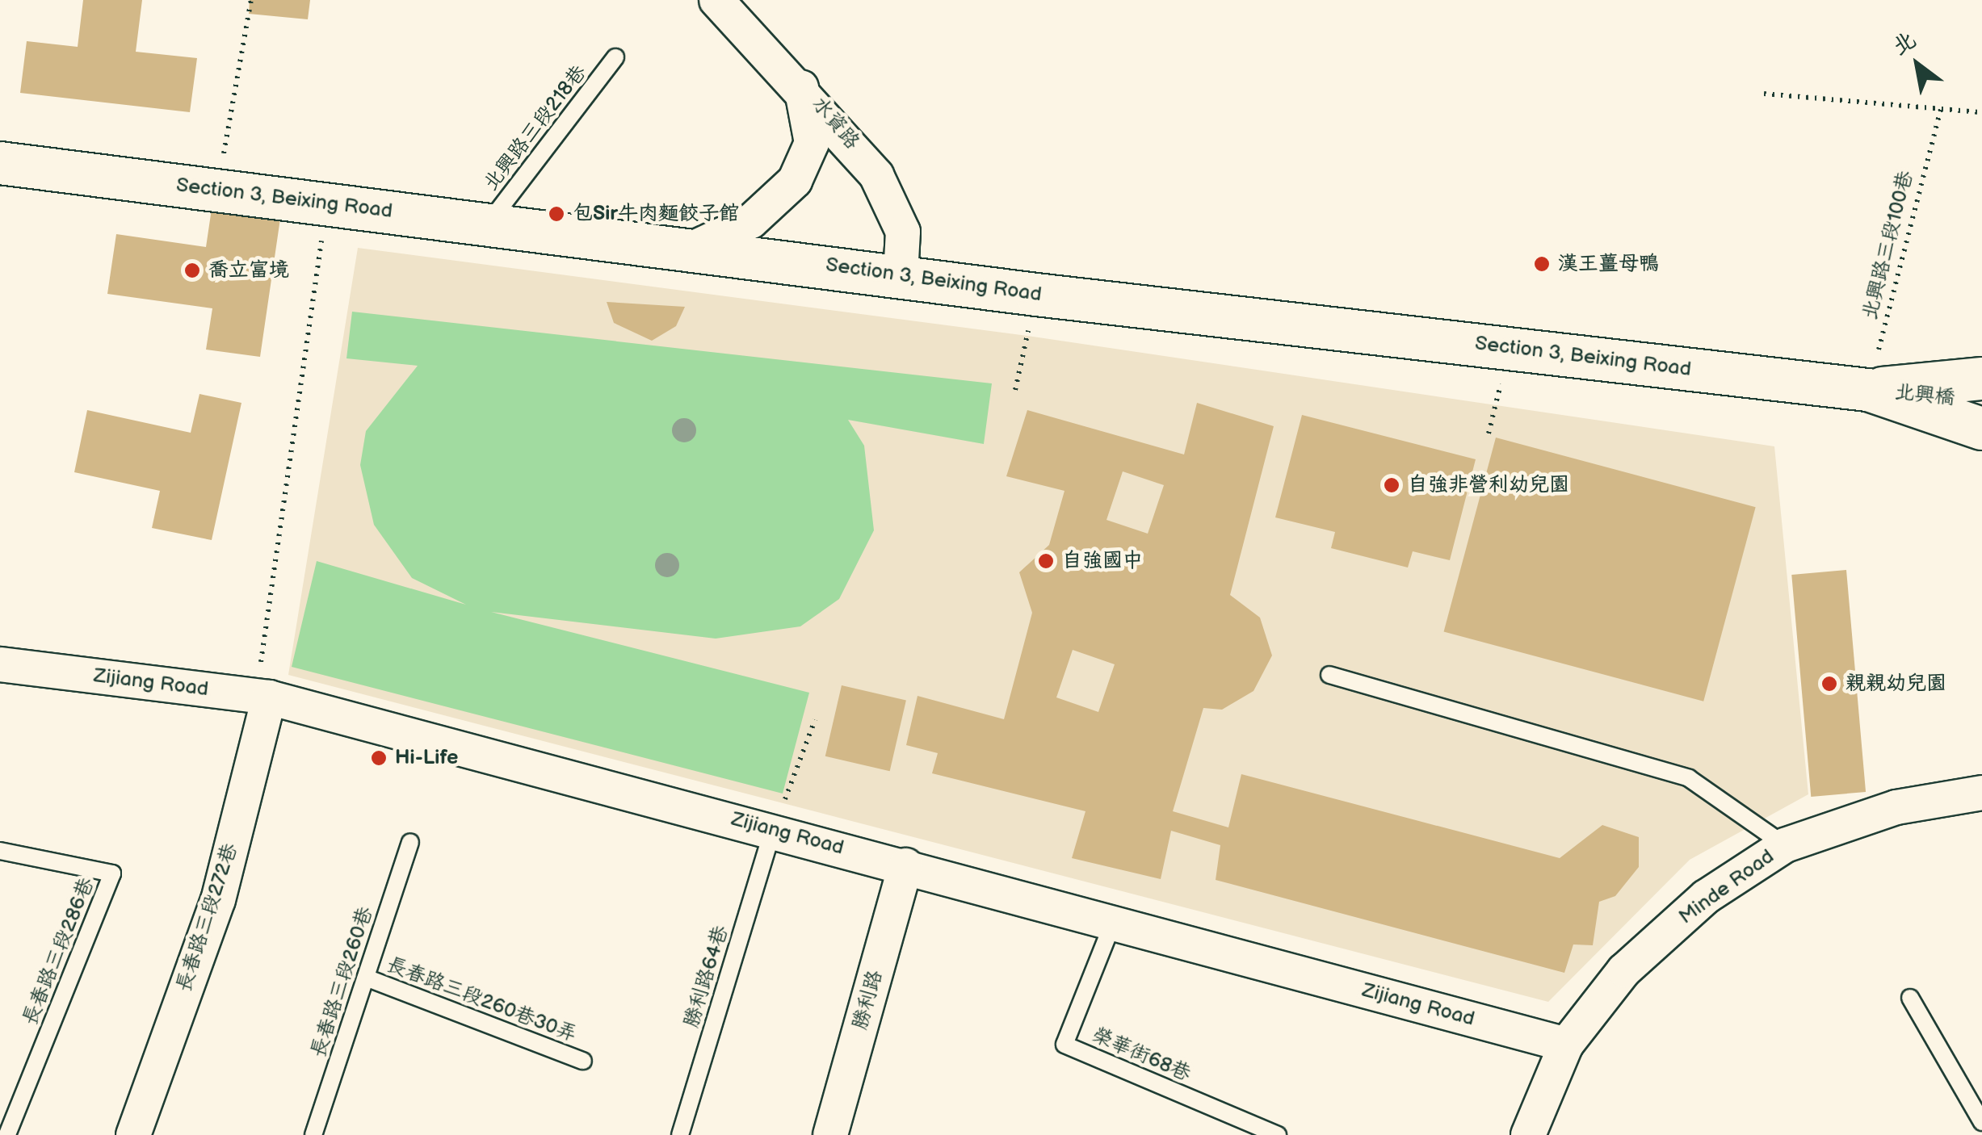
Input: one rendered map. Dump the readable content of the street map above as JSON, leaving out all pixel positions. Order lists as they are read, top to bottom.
{
  "streets": {
    "street": [
      "水資路",
      "Section 3, Beixing Road",
      "北興橋",
      "Zijiang Road",
      "Minde Road",
      "長春路三段272巷",
      "勝利路"
    ],
    "lane": [
      "北興路三段218巷",
      "長春路三段286巷",
      "勝利路64巷",
      "長春路三段260巷",
      "長春路三段260巷30弄",
      "榮華街68巷"
    ],
    "path": ["北興路三段100巷"]
  },
  "crossings": [
    ["水資路", "Section 3, Beixing Road"],
    ["北興路三段218巷", "Section 3, Beixing Road"],
    ["Section 3, Beixing Road", "北興路三段100巷"],
    ["Section 3, Beixing Road", "北興橋"],
    ["北興路三段100巷", "北興橋"],
    ["Zijiang Road", "Minde Road"],
    ["Zijiang Road", "長春路三段272巷"],
    ["Zijiang Road", "勝利路64巷"],
    ["Zijiang Road", "勝利路"],
    ["Zijiang Road", "榮華街68巷"],
    ["長春路三段260巷", "長春路三段260巷30弄"]
  ],
  "places": [
    "包Sir牛肉麵餃子館",
    "漢王薑母鴨",
    "喬立富境",
    "自強非營利幼兒園",
    "自強國中",
    "親親幼兒園",
    "Hi-Life"
  ],
  "north": "top left"
}
